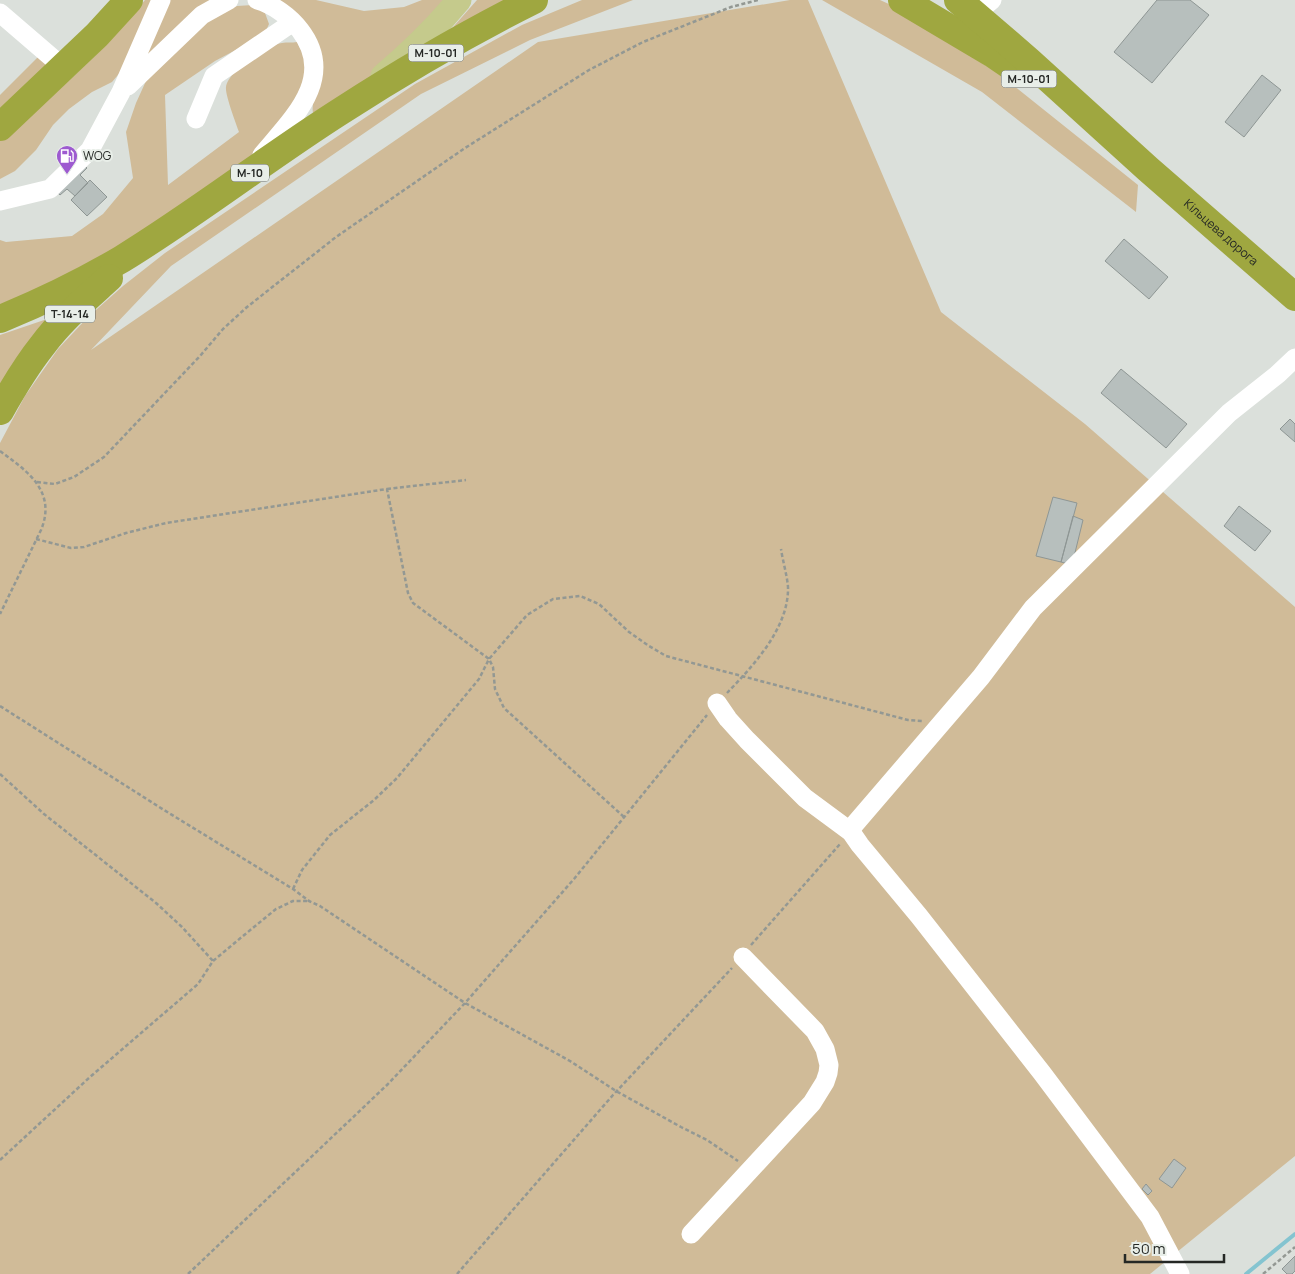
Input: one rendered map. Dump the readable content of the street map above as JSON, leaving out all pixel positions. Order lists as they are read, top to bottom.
{
  "streets": {
    "highway": [
      "М-10-01",
      "М-10",
      "Кільцева дорога",
      "Т-14-14"
    ]
  },
  "crossings": [
    ["М-10-01", "М-10"],
    ["М-10-01", "Кільцева дорога"],
    ["М-10", "Т-14-14"]
  ],
  "places": {
    "fuel station": ["WOG"]
  },
  "scale_bar": "50 m"
}
